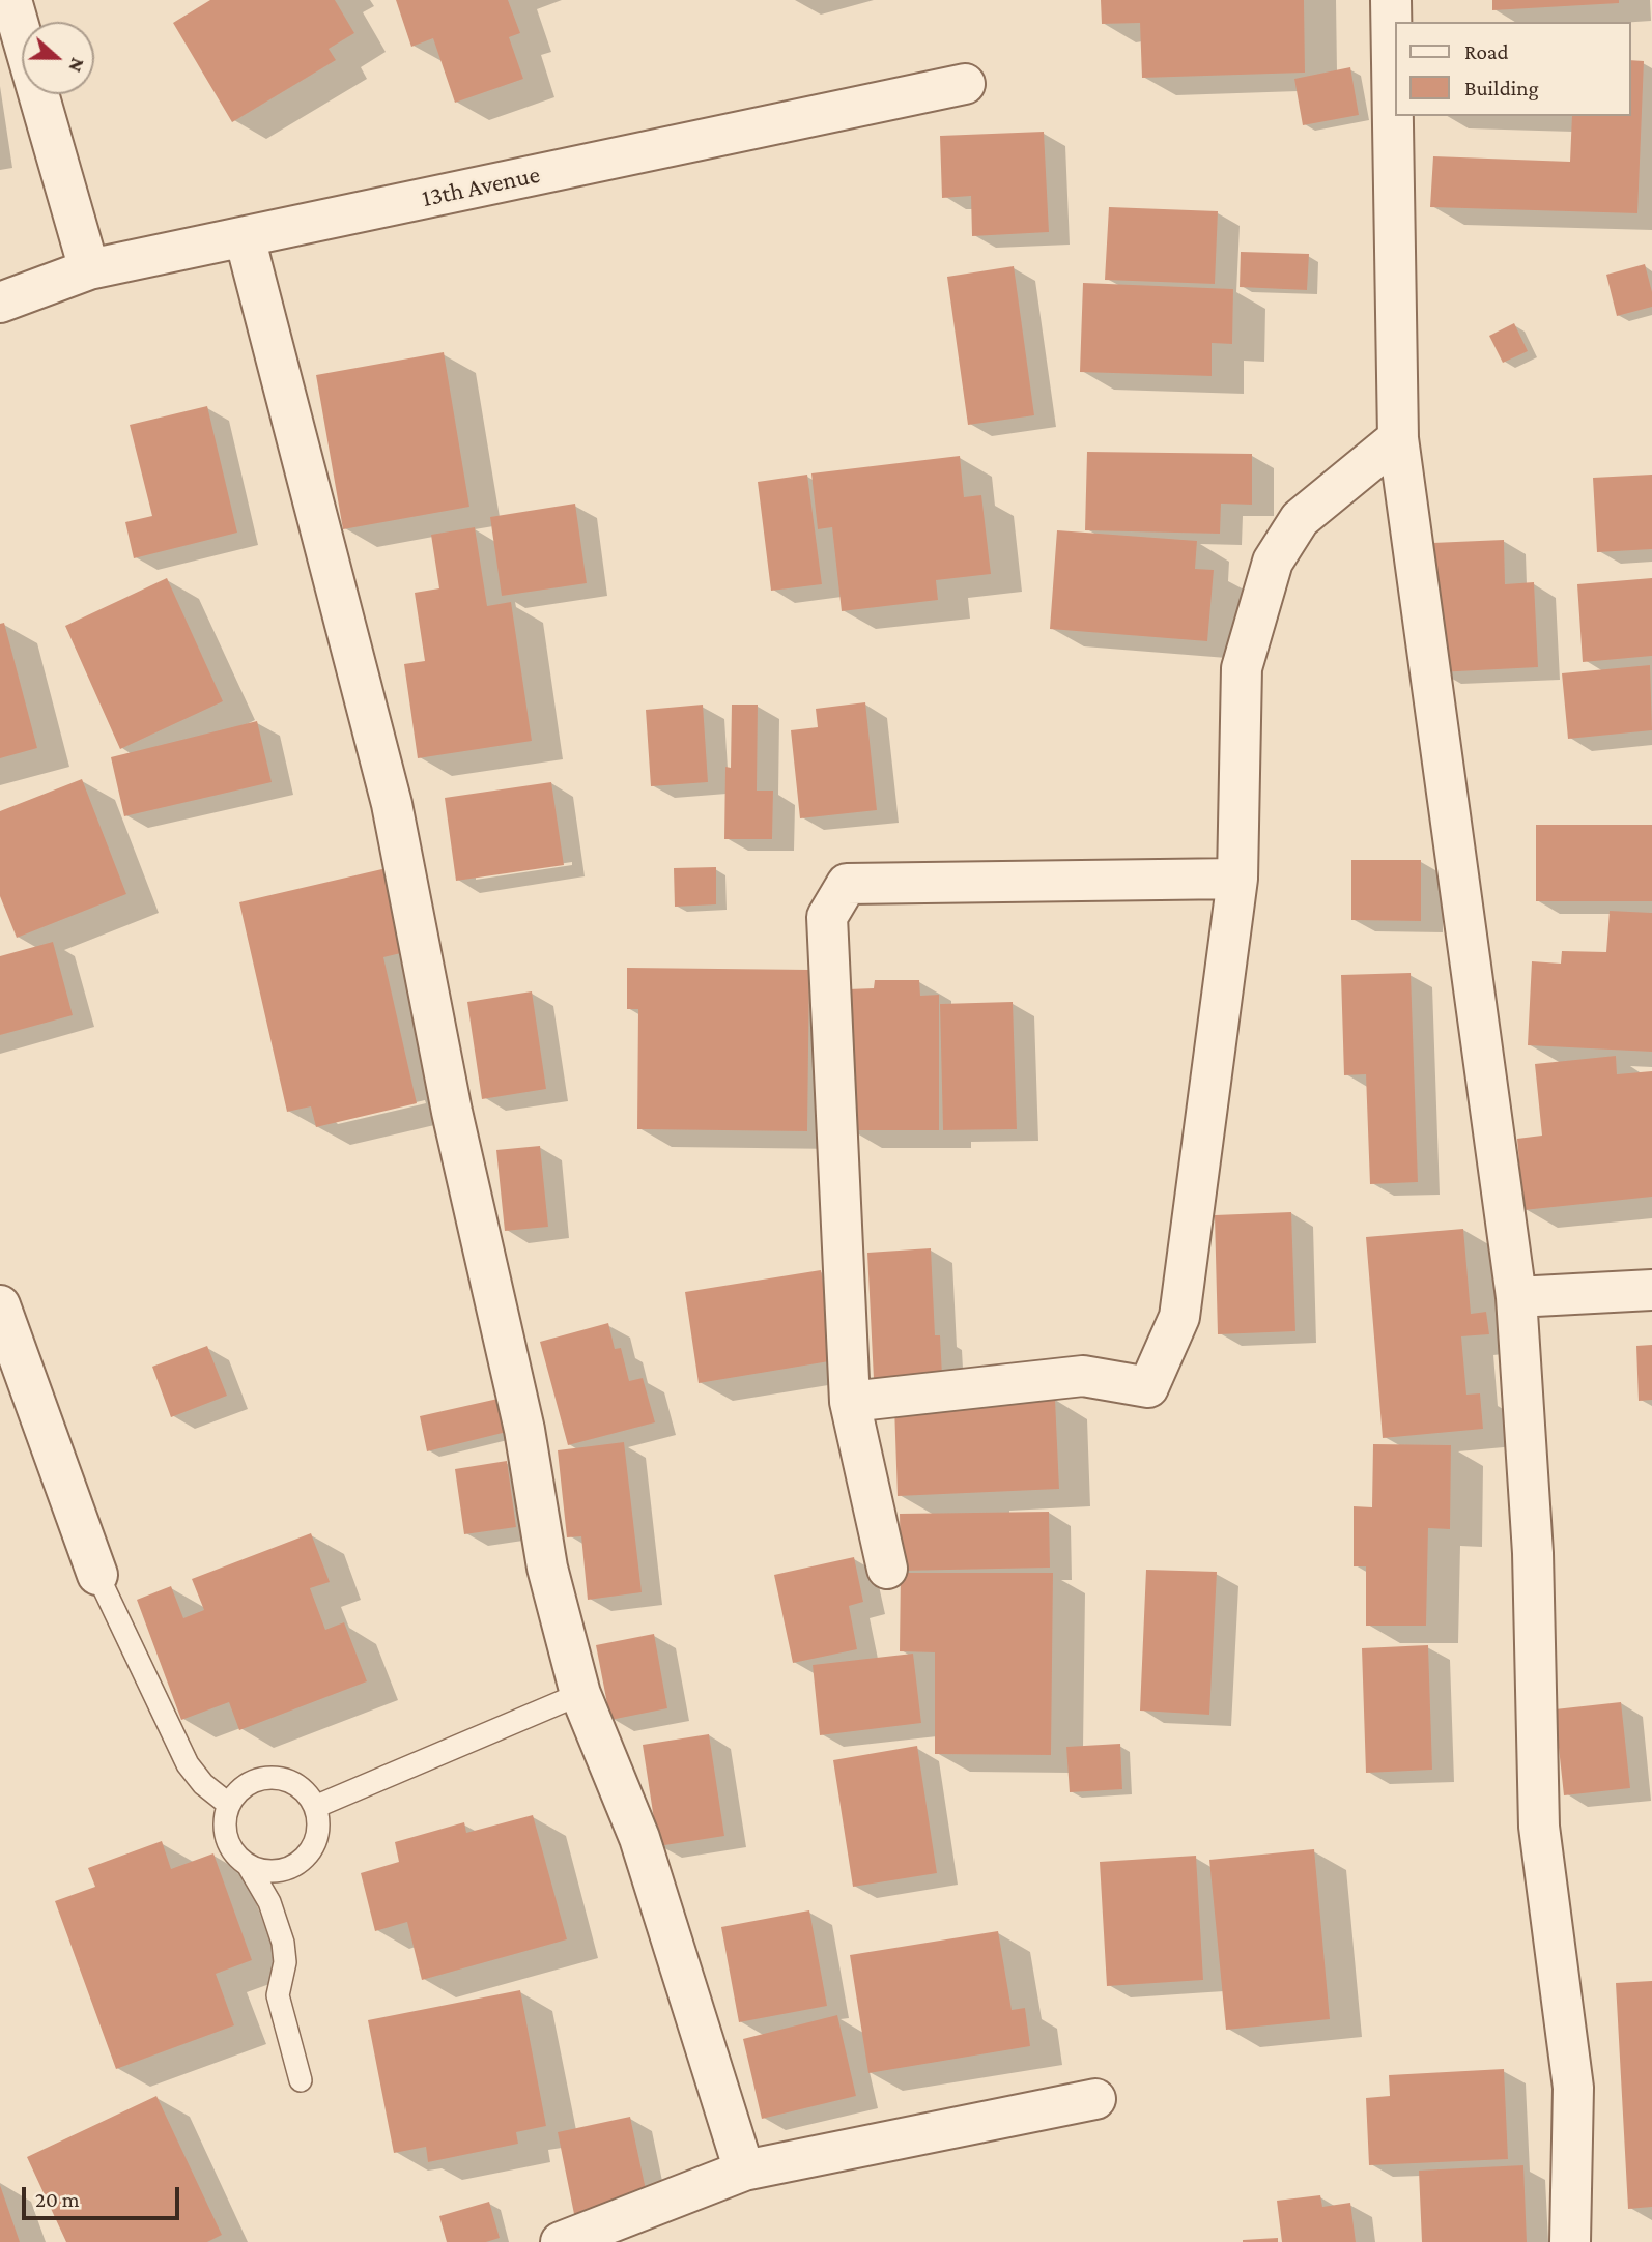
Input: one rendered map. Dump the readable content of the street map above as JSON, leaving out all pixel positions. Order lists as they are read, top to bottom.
{
  "streets": {
    "street": ["13th Avenue"]
  },
  "legend": ["Road", "Building"],
  "scale_bar": "20 m",
  "north": "right"
}
